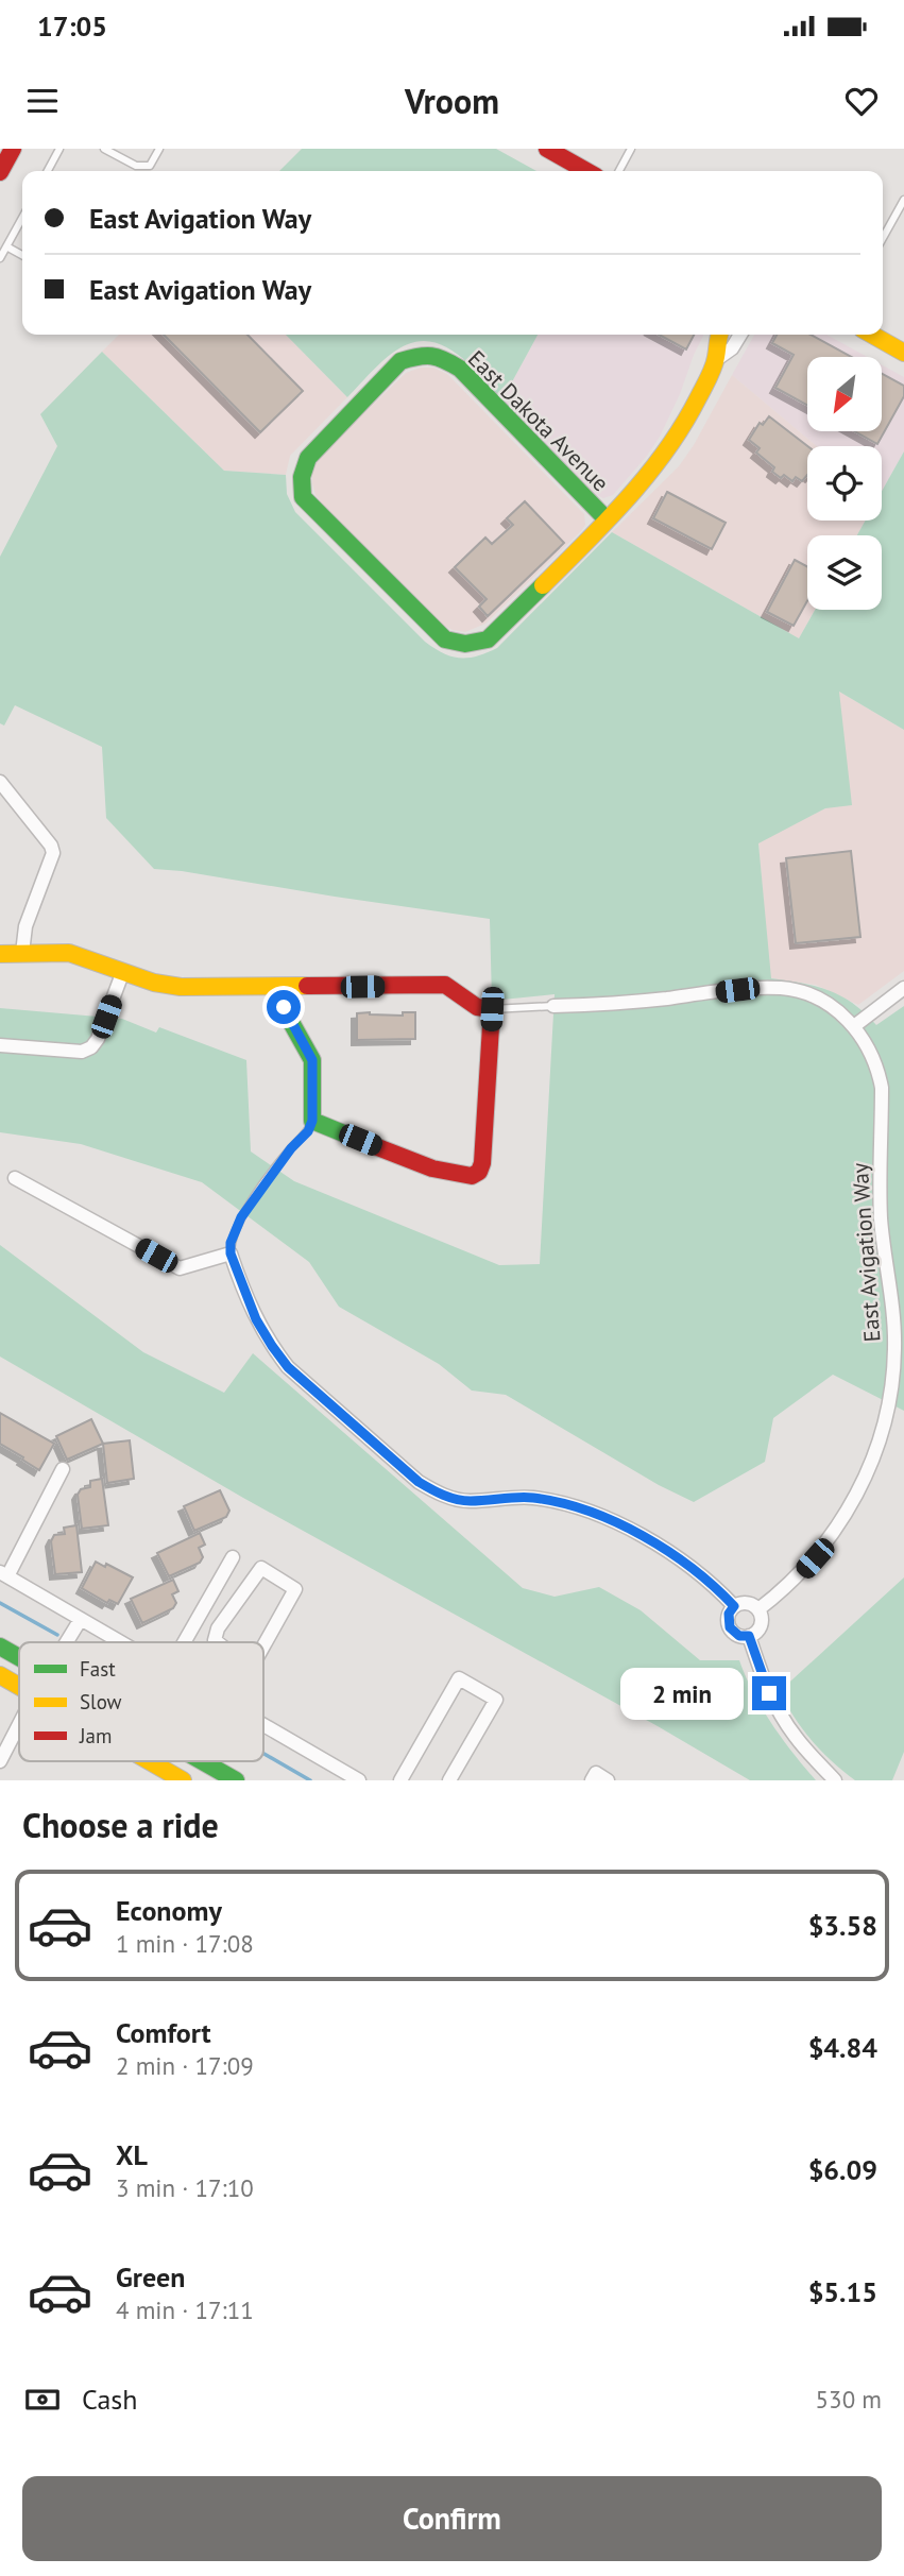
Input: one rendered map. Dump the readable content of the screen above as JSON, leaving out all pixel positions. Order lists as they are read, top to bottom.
{
  "streets": {
    "street": ["East Dakota Avenue", "East Avigation Way"]
  },
  "legend": ["Fast", "Slow", "Jam"],
  "north": "bottom left",
  "page": {
    "status": "17:05",
    "header": "Vroom",
    "banner": ["East Avigation Way", "East Avigation Way"],
    "bubble": "2 min",
    "heading": "Choose a ride",
    "list": [
      {
        "name": "Economy",
        "note": "1 min · 17:08",
        "value": "$3.58"
      },
      {
        "name": "Comfort",
        "note": "2 min · 17:09",
        "value": "$4.84"
      },
      {
        "name": "XL",
        "note": "3 min · 17:10",
        "value": "$6.09"
      },
      {
        "name": "Green",
        "note": "4 min · 17:11",
        "value": "$5.15"
      }
    ],
    "pay": ["Cash", "530 m"],
    "buttons": "Confirm"
  }
}
